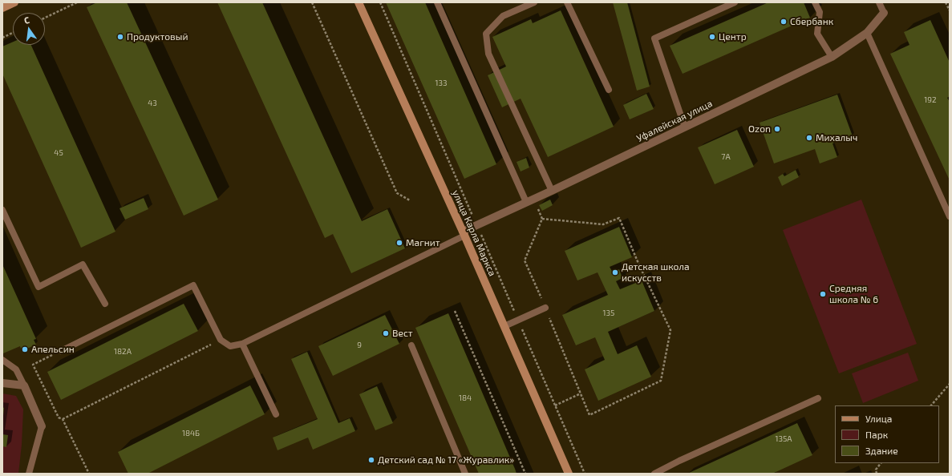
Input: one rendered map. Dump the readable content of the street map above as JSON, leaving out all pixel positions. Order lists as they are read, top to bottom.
{
  "streets": {
    "street": ["Уфалейская улица", "улица Карла Маркса"]
  },
  "crossings": [
    ["Уфалейская улица", "улица Карла Маркса"]
  ],
  "places": [
    "Сбербанк",
    "Продуктовый",
    "Центр",
    "Ozon",
    "Михалыч",
    "Магнит",
    "Детская школа искусств",
    "Средняя школа № 6",
    "Вест",
    "Апельсин",
    "Детский сад № 17 «Журавлик»"
  ],
  "house_numbers": [
    "133",
    "192",
    "43",
    "45",
    "7А",
    "135",
    "9",
    "182А",
    "184",
    "184Б",
    "135А"
  ],
  "legend": ["Улица", "Парк", "Здание"],
  "north": "top"
}
